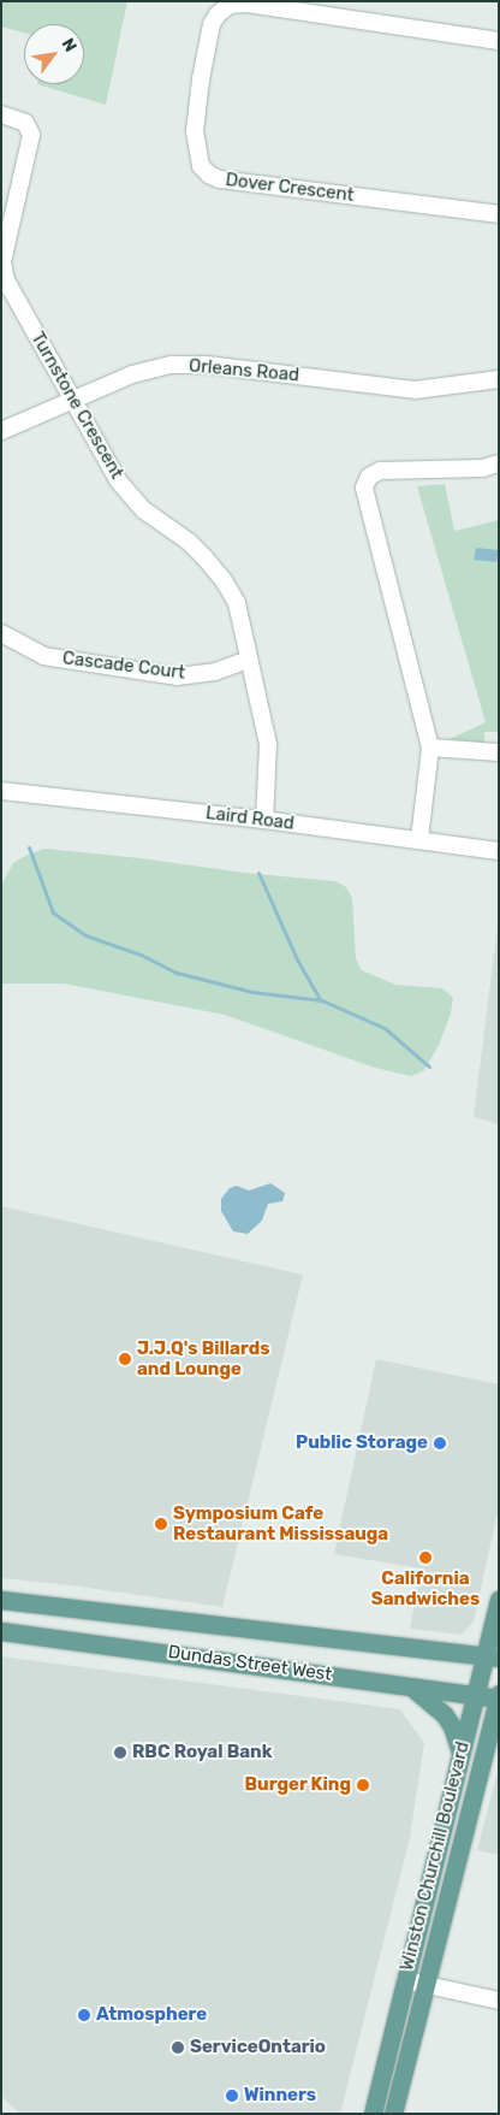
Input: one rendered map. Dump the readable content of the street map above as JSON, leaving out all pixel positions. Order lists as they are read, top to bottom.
{
  "streets": {
    "main road": ["Dundas Street West", "Winston Churchill Boulevard"],
    "street": [
      "Dover Crescent",
      "Orleans Road",
      "Turnstone Crescent",
      "Cascade Court",
      "Laird Road"
    ]
  },
  "crossings": [
    ["Orleans Road", "Turnstone Crescent"],
    ["Turnstone Crescent", "Cascade Court"],
    ["Turnstone Crescent", "Laird Road"],
    ["Dundas Street West", "Winston Churchill Boulevard"]
  ],
  "places": [
    "J.J.Q's Billards and Lounge",
    "Public Storage",
    "Symposium Cafe Restaurant Mississauga",
    "California Sandwiches",
    "RBC Royal Bank",
    "Burger King",
    "Atmosphere",
    "ServiceOntario",
    "Winners"
  ],
  "north": "top right"
}
